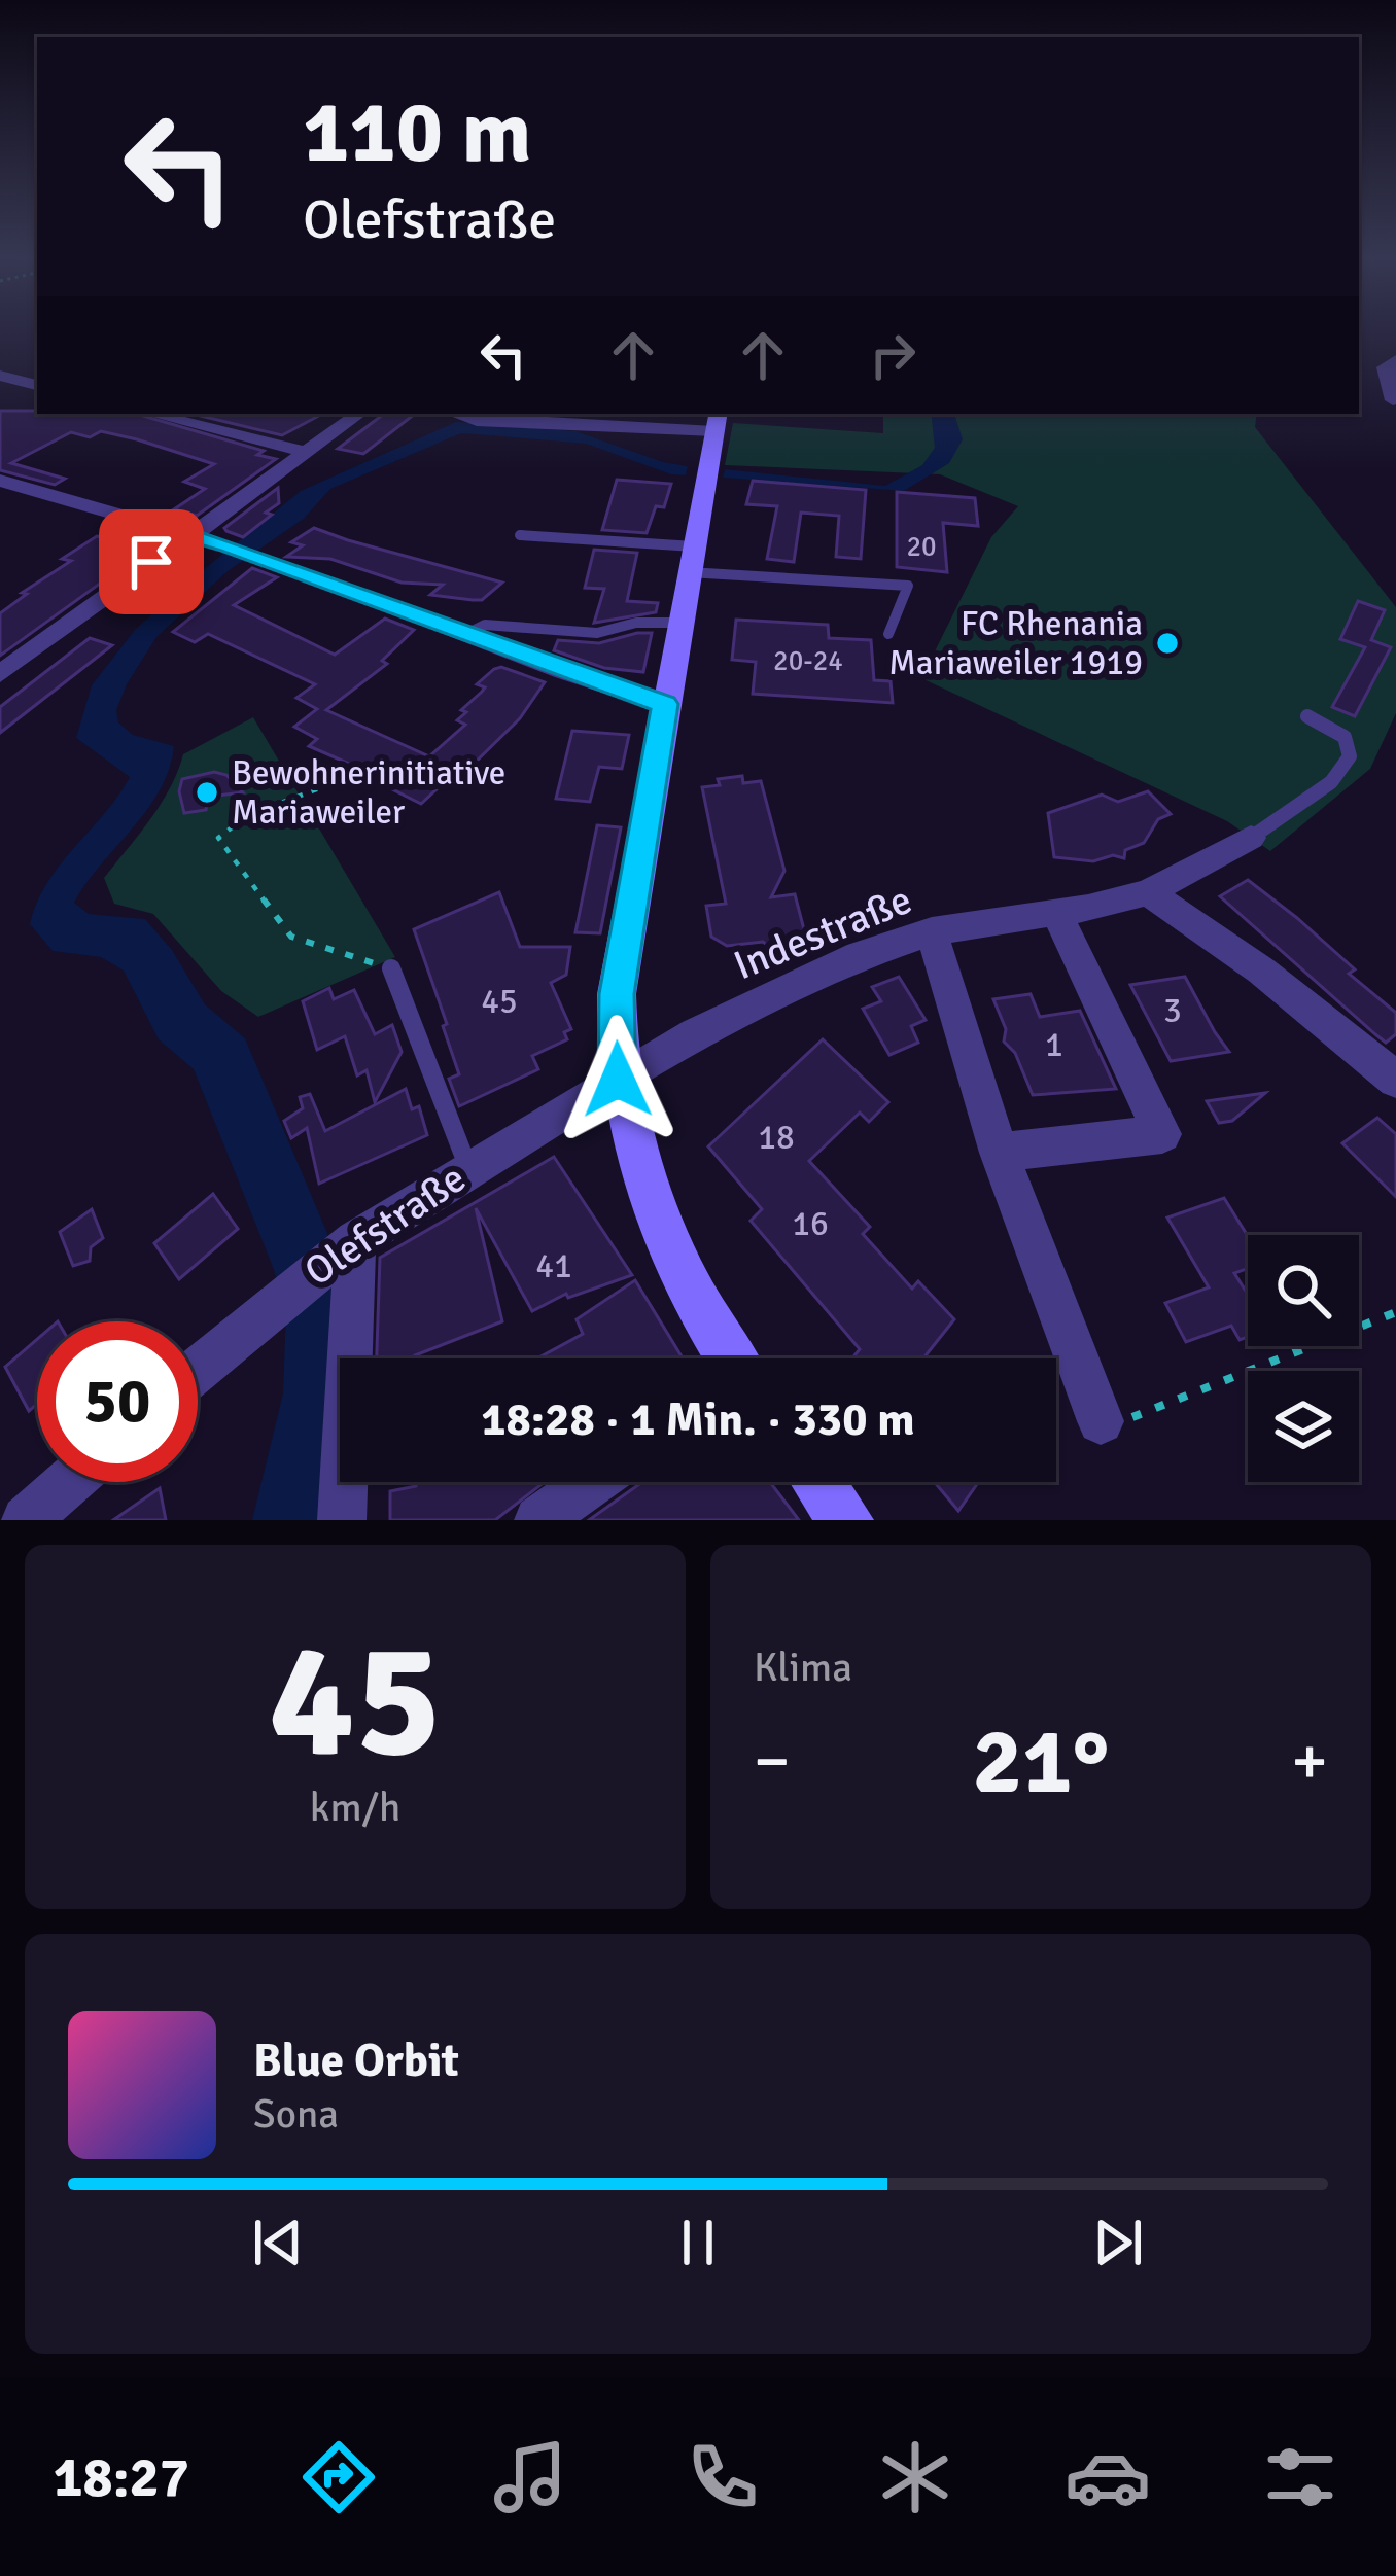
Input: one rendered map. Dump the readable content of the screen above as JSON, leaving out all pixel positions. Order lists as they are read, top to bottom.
{
  "streets": {
    "street": ["Indestraße", "Olefstraße"]
  },
  "crossings": [
    ["Indestraße", "Olefstraße"]
  ],
  "places": ["FC Rhenania Mariaweiler 1919", "Bewohnerinitiative Mariaweiler"],
  "house_numbers": [
    "20",
    "20-24",
    "45",
    "3",
    "1",
    "18",
    "16",
    "41"
  ],
  "page": {
    "turn": ["110 m", "Olefstraße"],
    "limit": "50",
    "trip": "18:28 · 1 Min. · 330 m",
    "tile": [
      ["45", "km/h"],
      "Klima"
    ],
    "heat": ["−", "21°", "+"],
    "song": ["Blue Orbit", "Sona"],
    "tabs": "18:27"
  }
}
